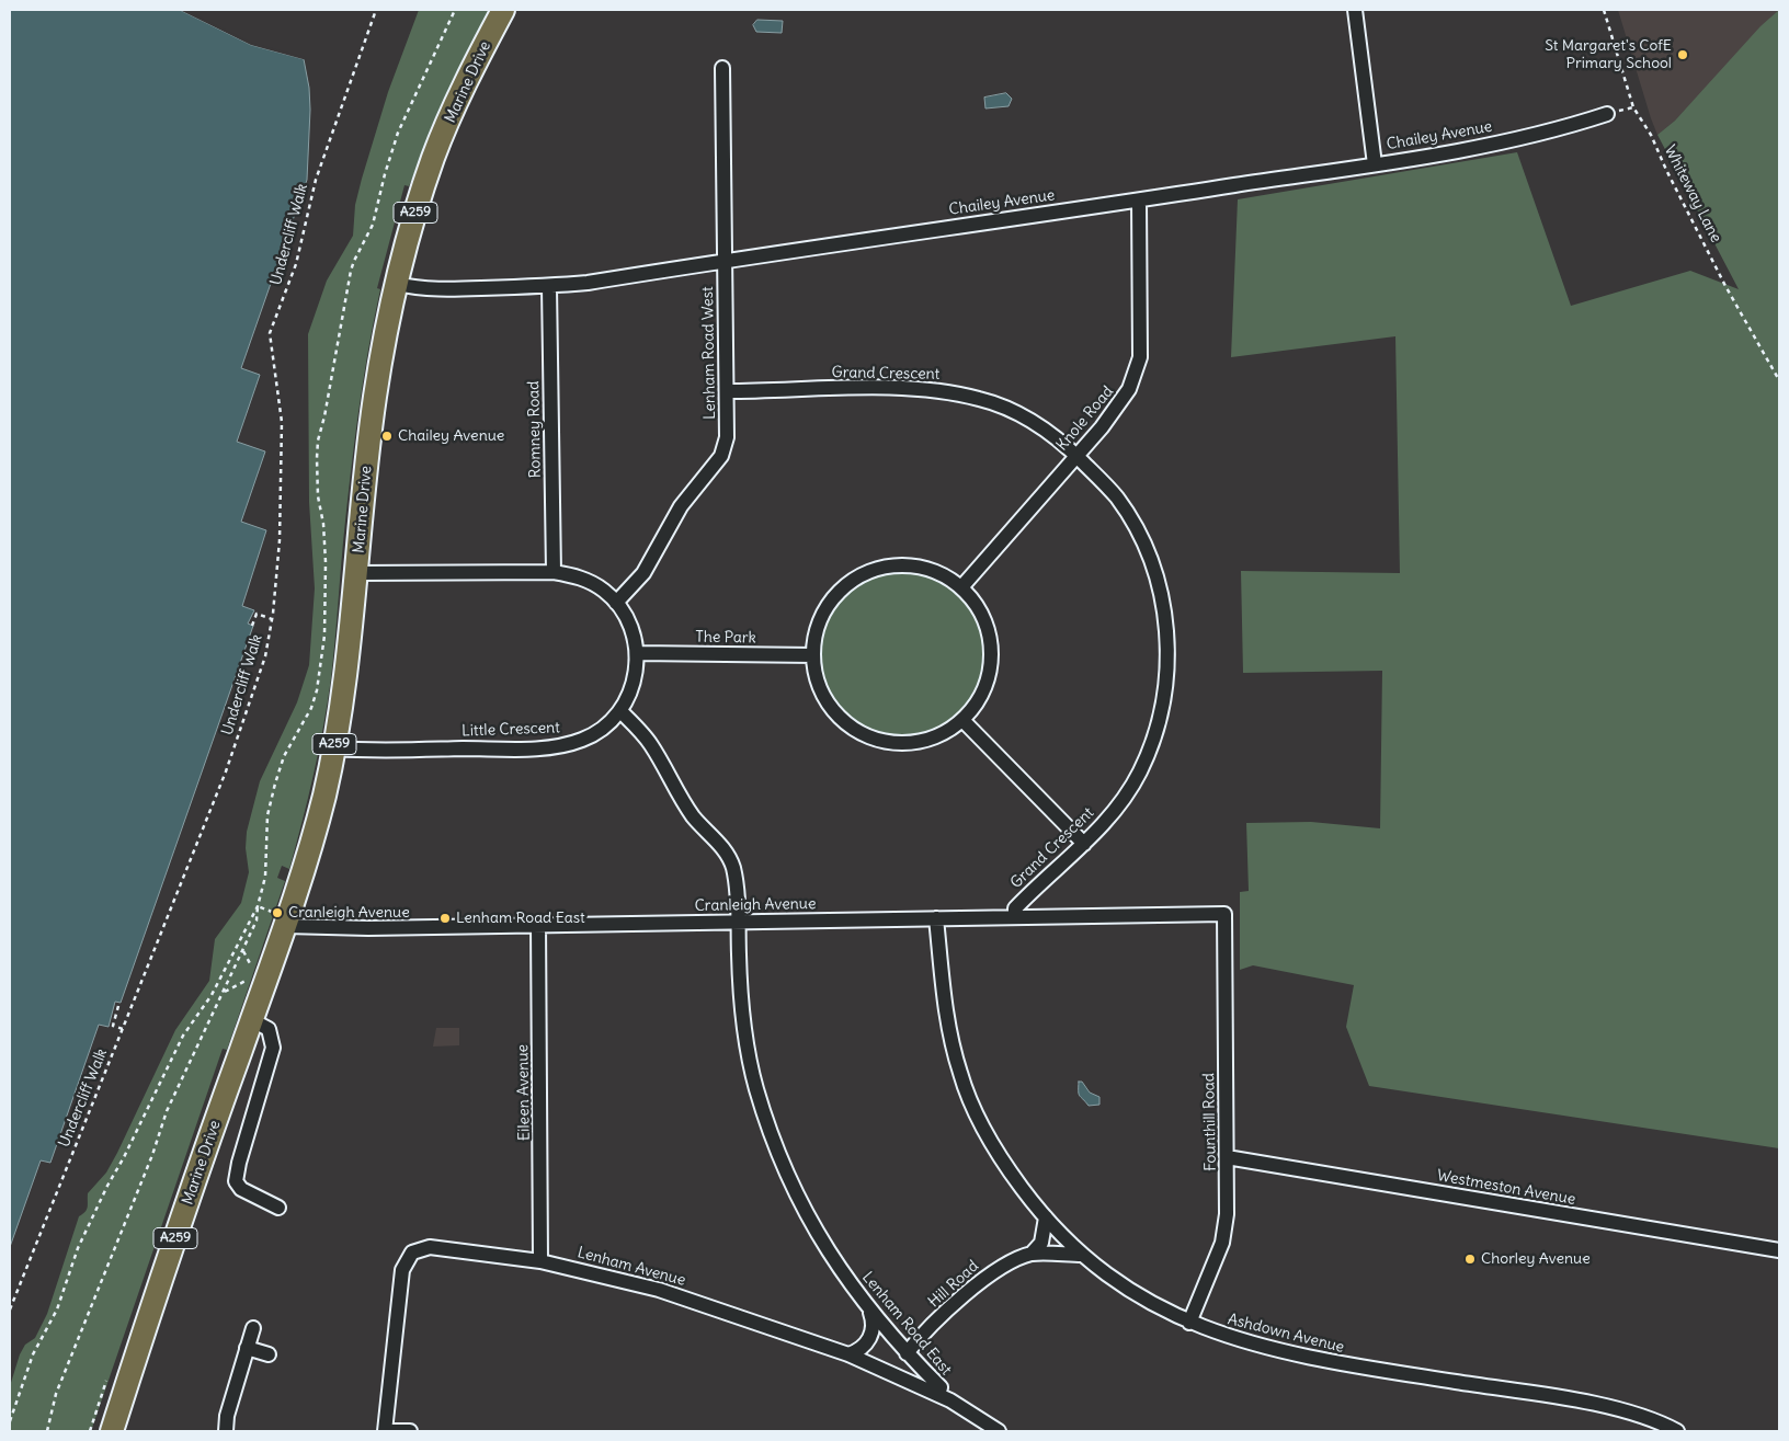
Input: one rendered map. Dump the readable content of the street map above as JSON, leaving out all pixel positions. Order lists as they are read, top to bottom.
{
  "streets": {
    "main road": ["Marine Drive", "A259"],
    "street": [
      "Chailey Avenue",
      "Lenham Road West",
      "Grand Crescent",
      "Knole Road",
      "Romney Road",
      "The Park",
      "Little Crescent",
      "Cranleigh Avenue",
      "Eileen Avenue",
      "Founthill Road",
      "Westmeston Avenue",
      "Lenham Avenue",
      "Hill Road",
      "Lenham Road East",
      "Ashdown Avenue"
    ],
    "path": ["Whiteway Lane", "Undercliff Walk"]
  },
  "crossings": [
    ["Marine Drive", "Chailey Avenue"],
    ["Marine Drive", "Little Crescent"],
    ["Marine Drive", "Cranleigh Avenue"],
    ["Chailey Avenue", "Lenham Road West"],
    ["Chailey Avenue", "Knole Road"],
    ["Chailey Avenue", "Romney Road"],
    ["Lenham Road West", "Grand Crescent"],
    ["Lenham Road West", "Little Crescent"],
    ["Grand Crescent", "Knole Road"],
    ["Grand Crescent", "Cranleigh Avenue"],
    ["Knole Road", "The Park"],
    ["Romney Road", "Little Crescent"],
    ["The Park", "Little Crescent"],
    ["Little Crescent", "Lenham Road East"],
    ["Cranleigh Avenue", "Eileen Avenue"],
    ["Cranleigh Avenue", "Founthill Road"],
    ["Cranleigh Avenue", "Lenham Road East"],
    ["Cranleigh Avenue", "Ashdown Avenue"],
    ["Eileen Avenue", "Lenham Avenue"],
    ["Founthill Road", "Westmeston Avenue"],
    ["Founthill Road", "Ashdown Avenue"],
    ["Lenham Avenue", "Lenham Road East"],
    ["Hill Road", "Lenham Road East"],
    ["Hill Road", "Ashdown Avenue"]
  ],
  "places": [
    "St Margaret's CofE Primary School",
    "Chailey Avenue",
    "Cranleigh Avenue",
    "Lenham Road East",
    "Chorley Avenue"
  ]
}
